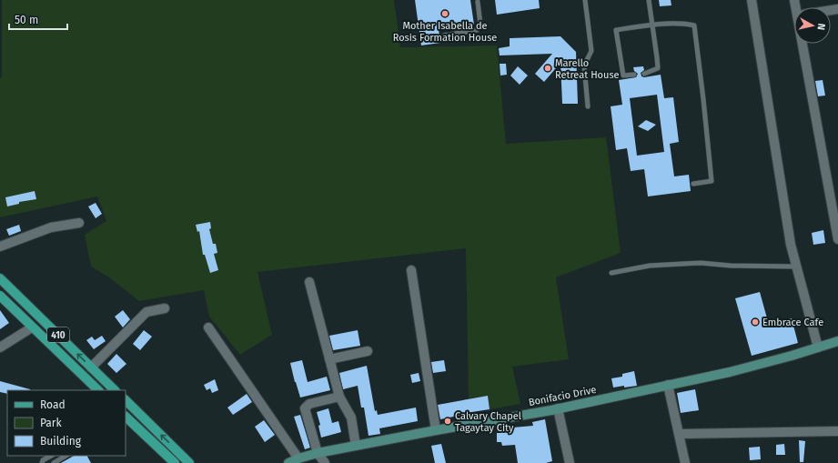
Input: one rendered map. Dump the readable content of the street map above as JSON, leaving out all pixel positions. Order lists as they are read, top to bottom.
{
  "streets": {
    "main road": ["410"],
    "street": ["Bonifacio Drive"]
  },
  "places": [
    "Mother Isabella de Rosis Formation House",
    "Marello Retreat House",
    "Embrace Cafe",
    "Calvary Chapel Tagaytay City"
  ],
  "legend": ["Road", "Park", "Building"],
  "scale_bar": "50 m",
  "north": "right"
}
